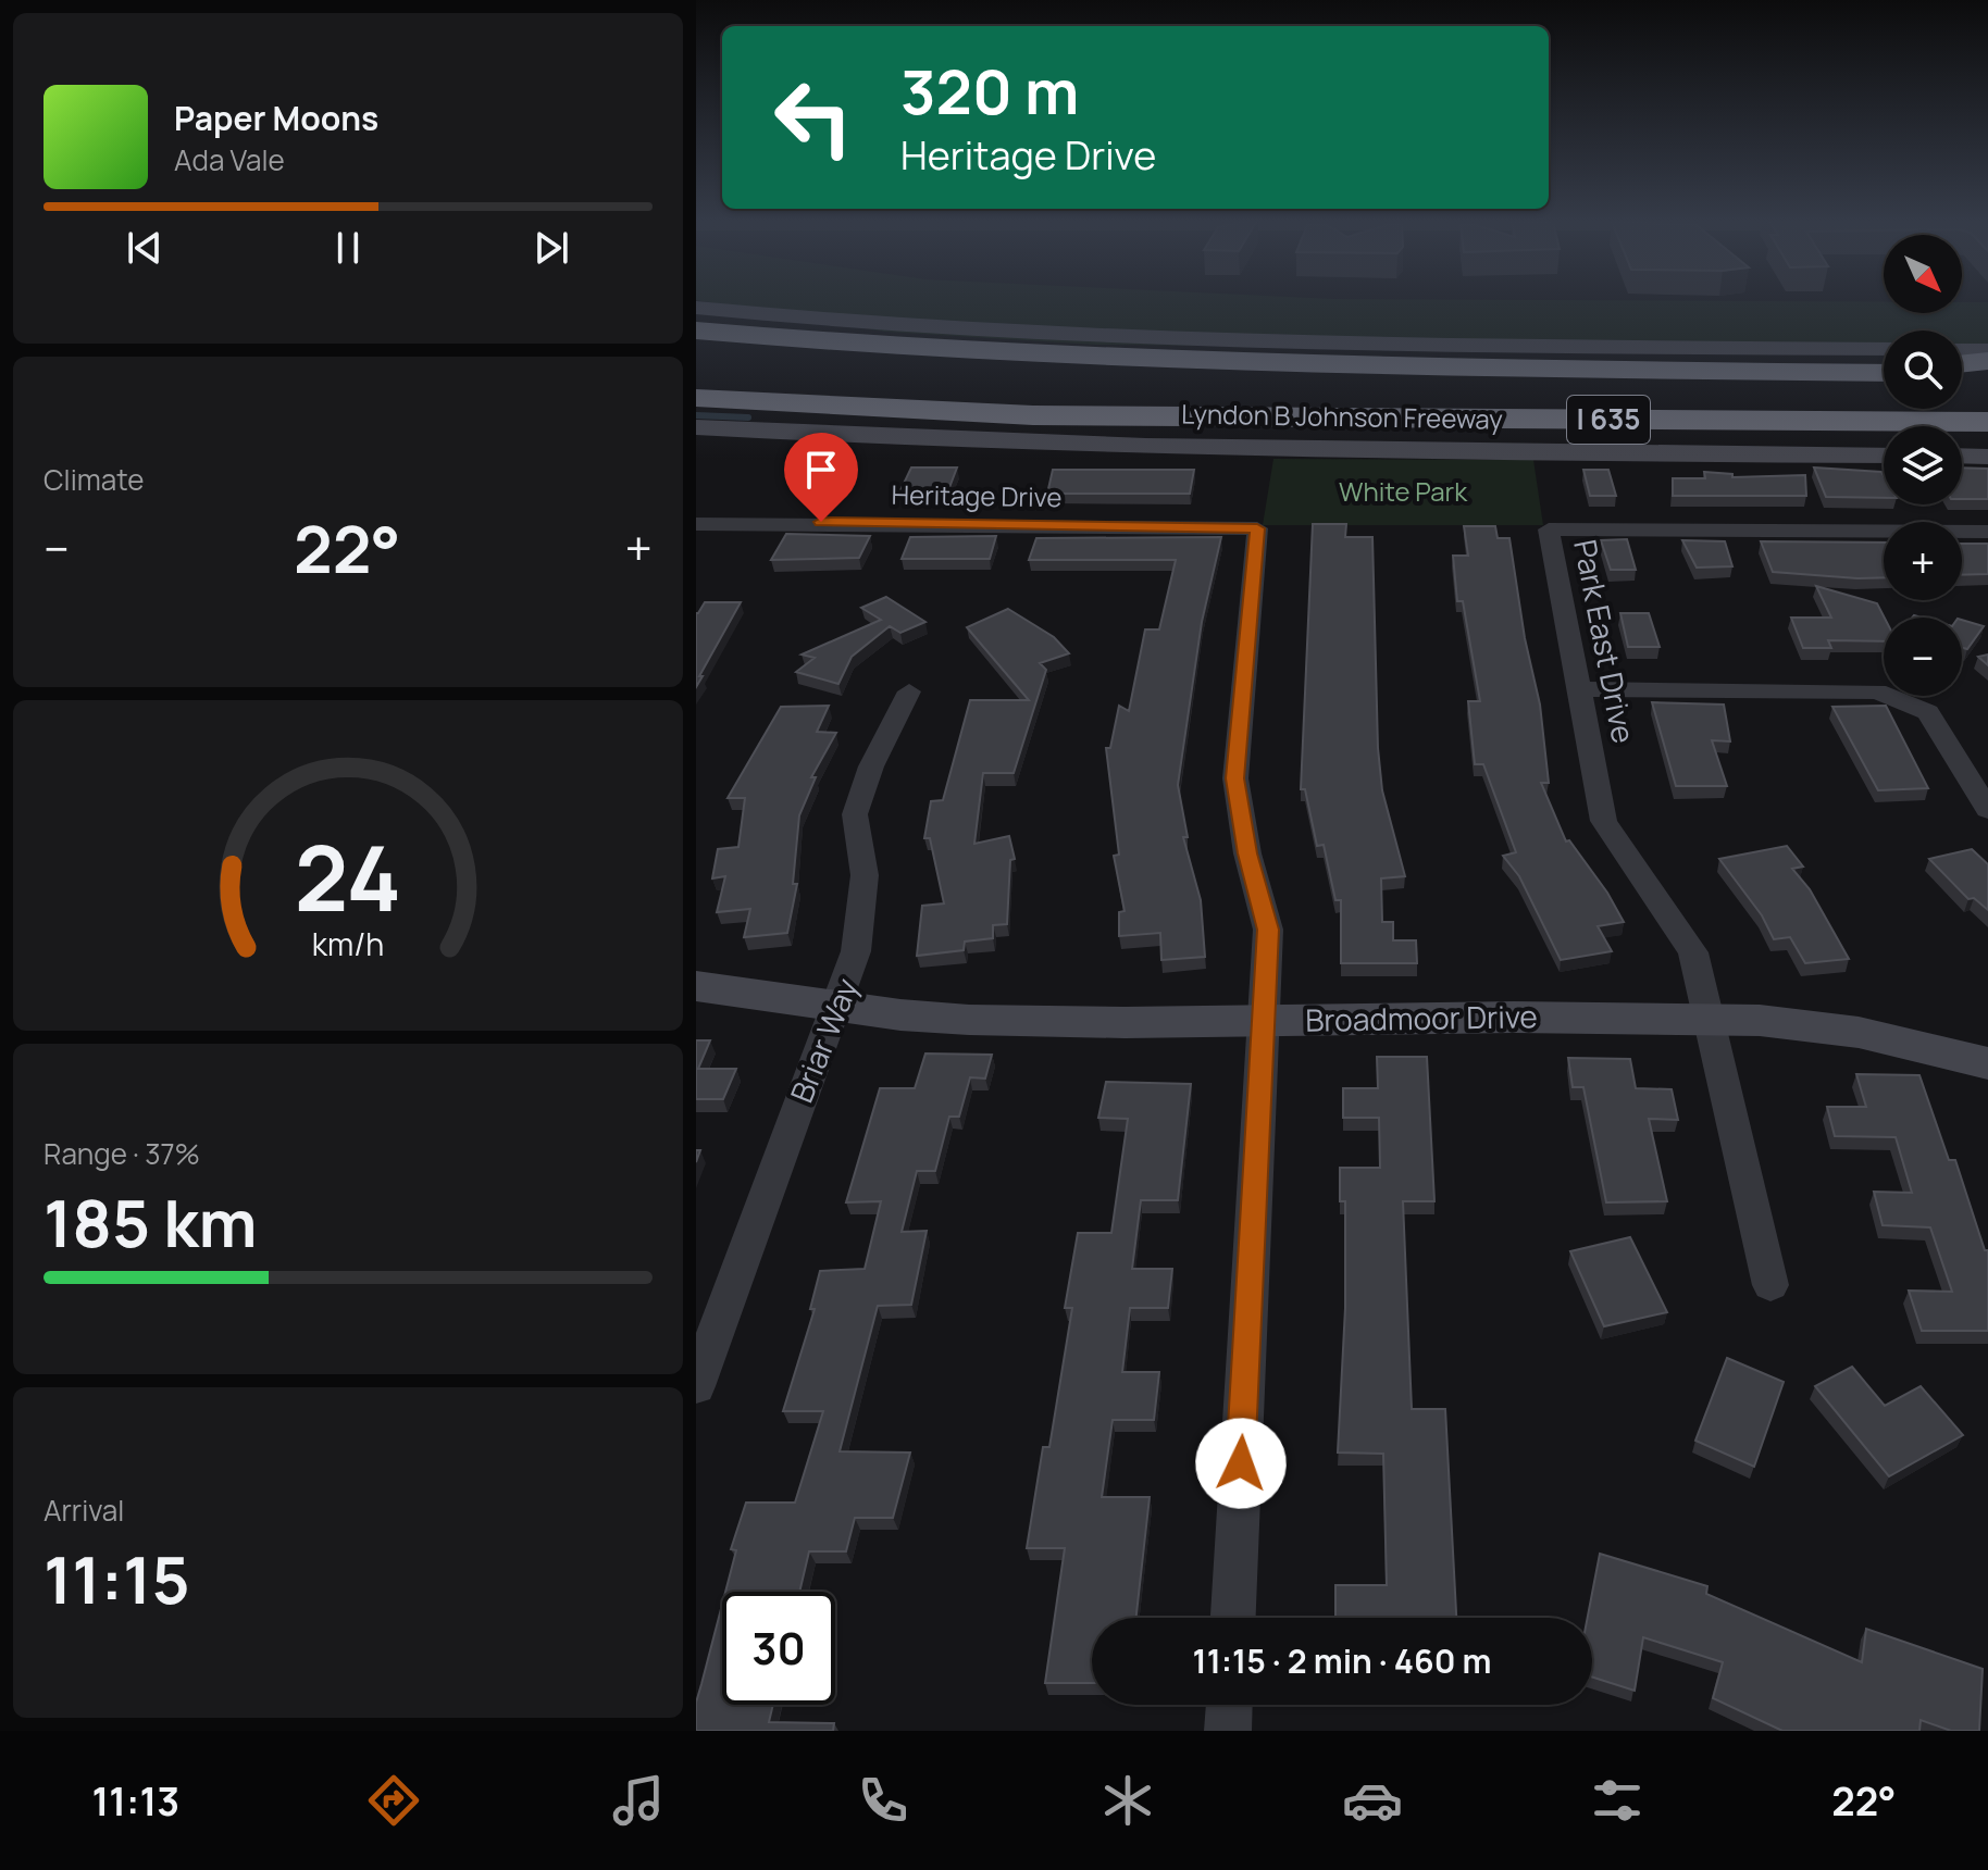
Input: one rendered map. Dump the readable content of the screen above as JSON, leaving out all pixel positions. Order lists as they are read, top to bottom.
{
  "streets": {
    "highway": ["Lyndon B Johnson Freeway", "I 635"],
    "main road": ["Broadmoor Drive"],
    "street": ["Heritage Drive", "Park East Drive", "Briar Way"]
  },
  "crossings": [
    ["Heritage Drive", "Broadmoor Drive"],
    ["Park East Drive", "Broadmoor Drive"],
    ["Broadmoor Drive", "Briar Way"]
  ],
  "parks": ["White Park"],
  "north": "bottom right",
  "page": {
    "turn": ["320 m", "Heritage Drive"],
    "song": ["Paper Moons", "Ada Vale"],
    "map_buttons": ["+", "−"],
    "tile": [
      "Climate",
      ["Range · 37%", "185 km"],
      ["Arrival", "11:15"]
    ],
    "heat": ["−", "22°", "+"],
    "limit": "30",
    "trip": "11:15 · 2 min · 460 m",
    "tabs": ["11:13", "22°"],
    "gauge": ["24", "km/h"]
  }
}
